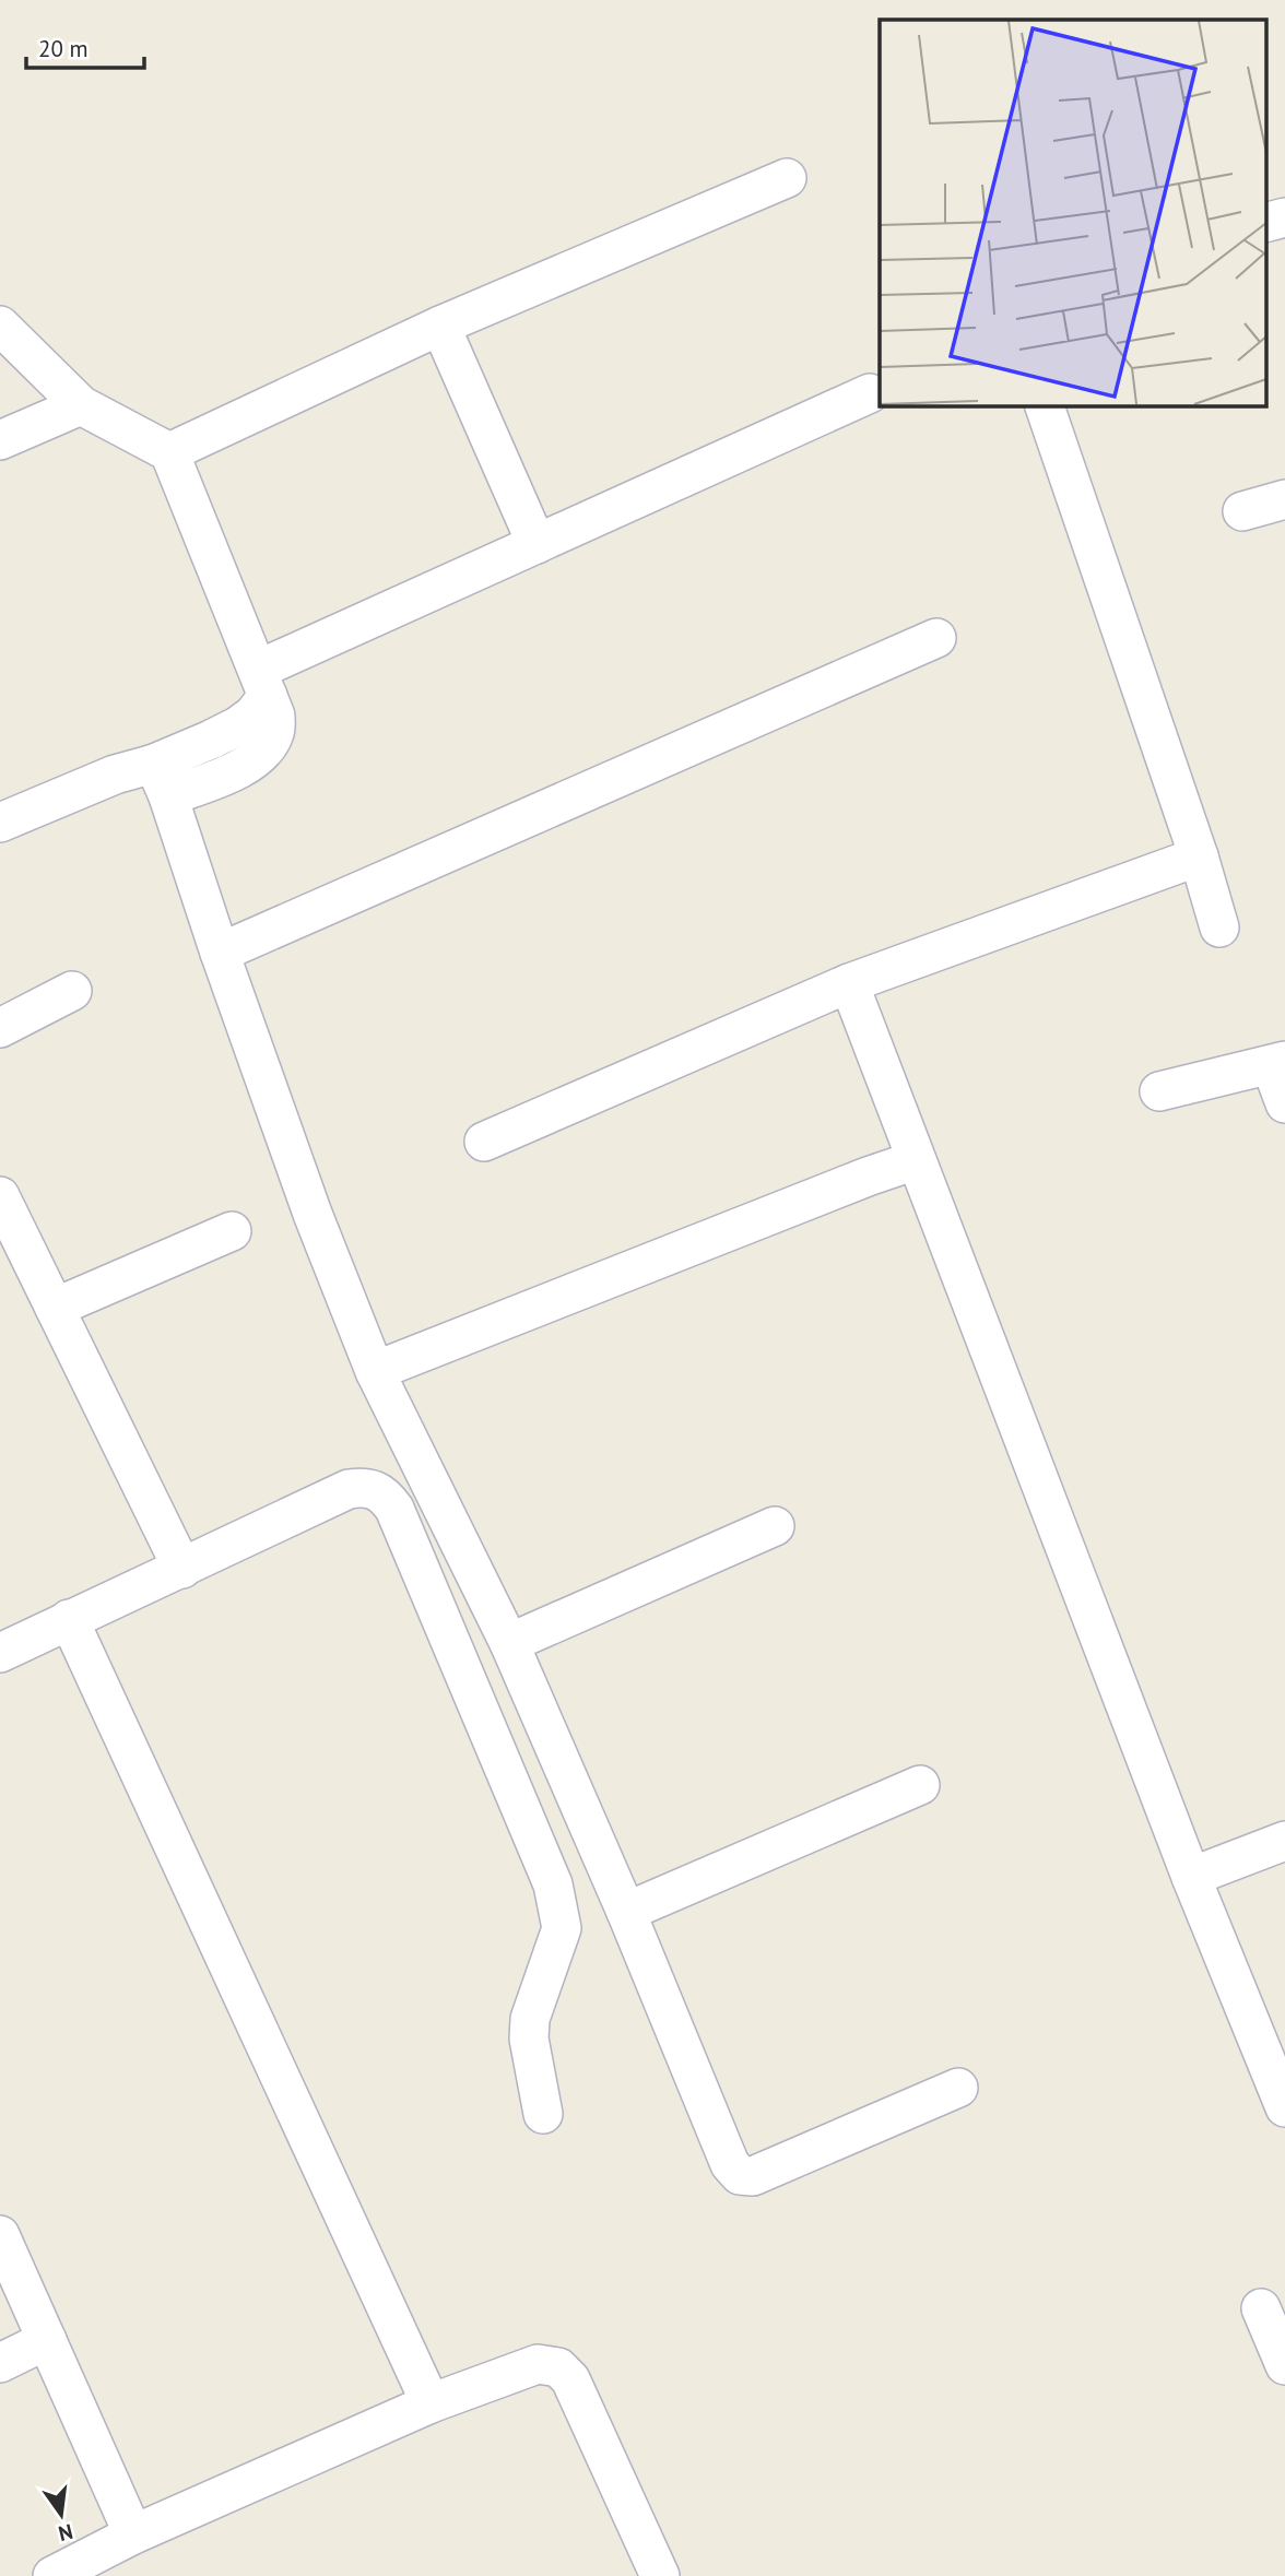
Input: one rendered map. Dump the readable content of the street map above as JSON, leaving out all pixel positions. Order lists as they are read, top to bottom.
{
  "scale_bar": "20 m",
  "north": "bottom"
}
